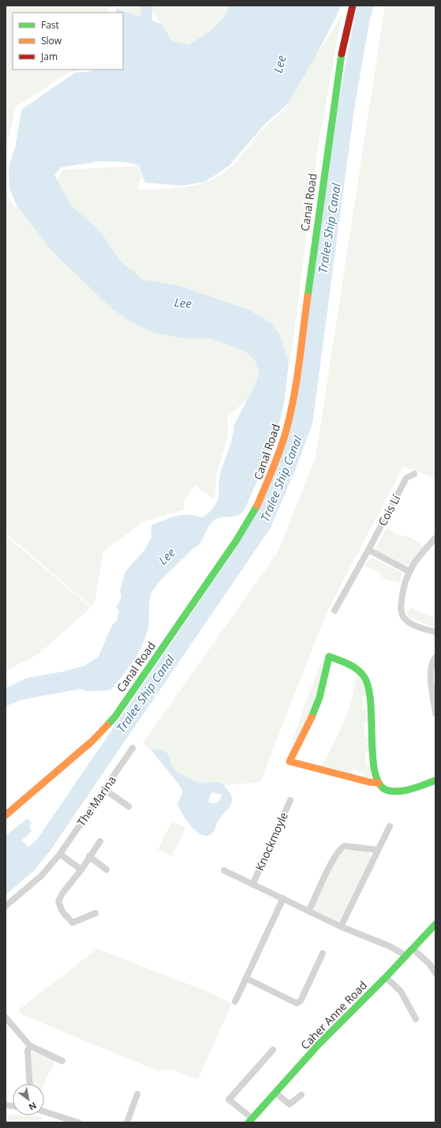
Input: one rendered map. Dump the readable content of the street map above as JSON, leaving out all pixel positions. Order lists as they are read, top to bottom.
{
  "streets": {
    "main road": ["Canal Road", "Caher Anne Road"],
    "street": ["Cois Lí", "The Marina", "Knockmoyle"]
  },
  "crossings": [
    ["Knockmoyle", "Caher Anne Road"]
  ],
  "water": ["Lee", "Tralee Ship Canal"],
  "legend": ["Fast", "Slow", "Jam"],
  "north": "bottom right"
}
